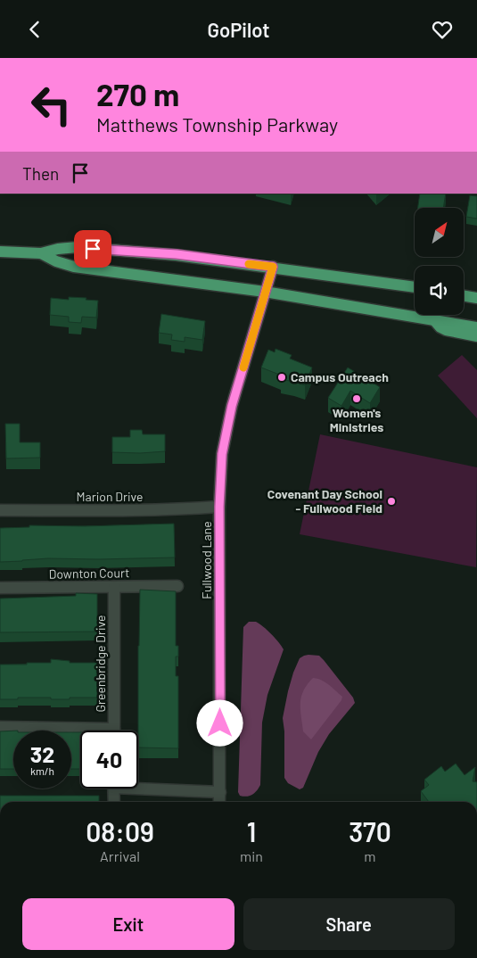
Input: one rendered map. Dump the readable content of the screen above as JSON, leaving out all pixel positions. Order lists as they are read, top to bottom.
{
  "streets": {
    "street": [
      "Marion Drive",
      "Fullwood Lane",
      "Downton Court",
      "Greenbridge Drive"
    ]
  },
  "crossings": [
    ["Marion Drive", "Fullwood Lane"],
    ["Downton Court", "Greenbridge Drive"]
  ],
  "places": ["Campus Outreach", "Women's Ministries", "Covenant Day School - Fullwood Field"],
  "north": "top right",
  "page": {
    "header": "GoPilot",
    "turn": ["270 m", "Matthews Township Parkway"],
    "then": "Then",
    "speed": "32 km/h",
    "limit": "40",
    "eta": [
      "08:09",
      "Arrival",
      "1",
      "min",
      "370",
      "m"
    ],
    "buttons": ["Exit", "Share"]
  }
}
